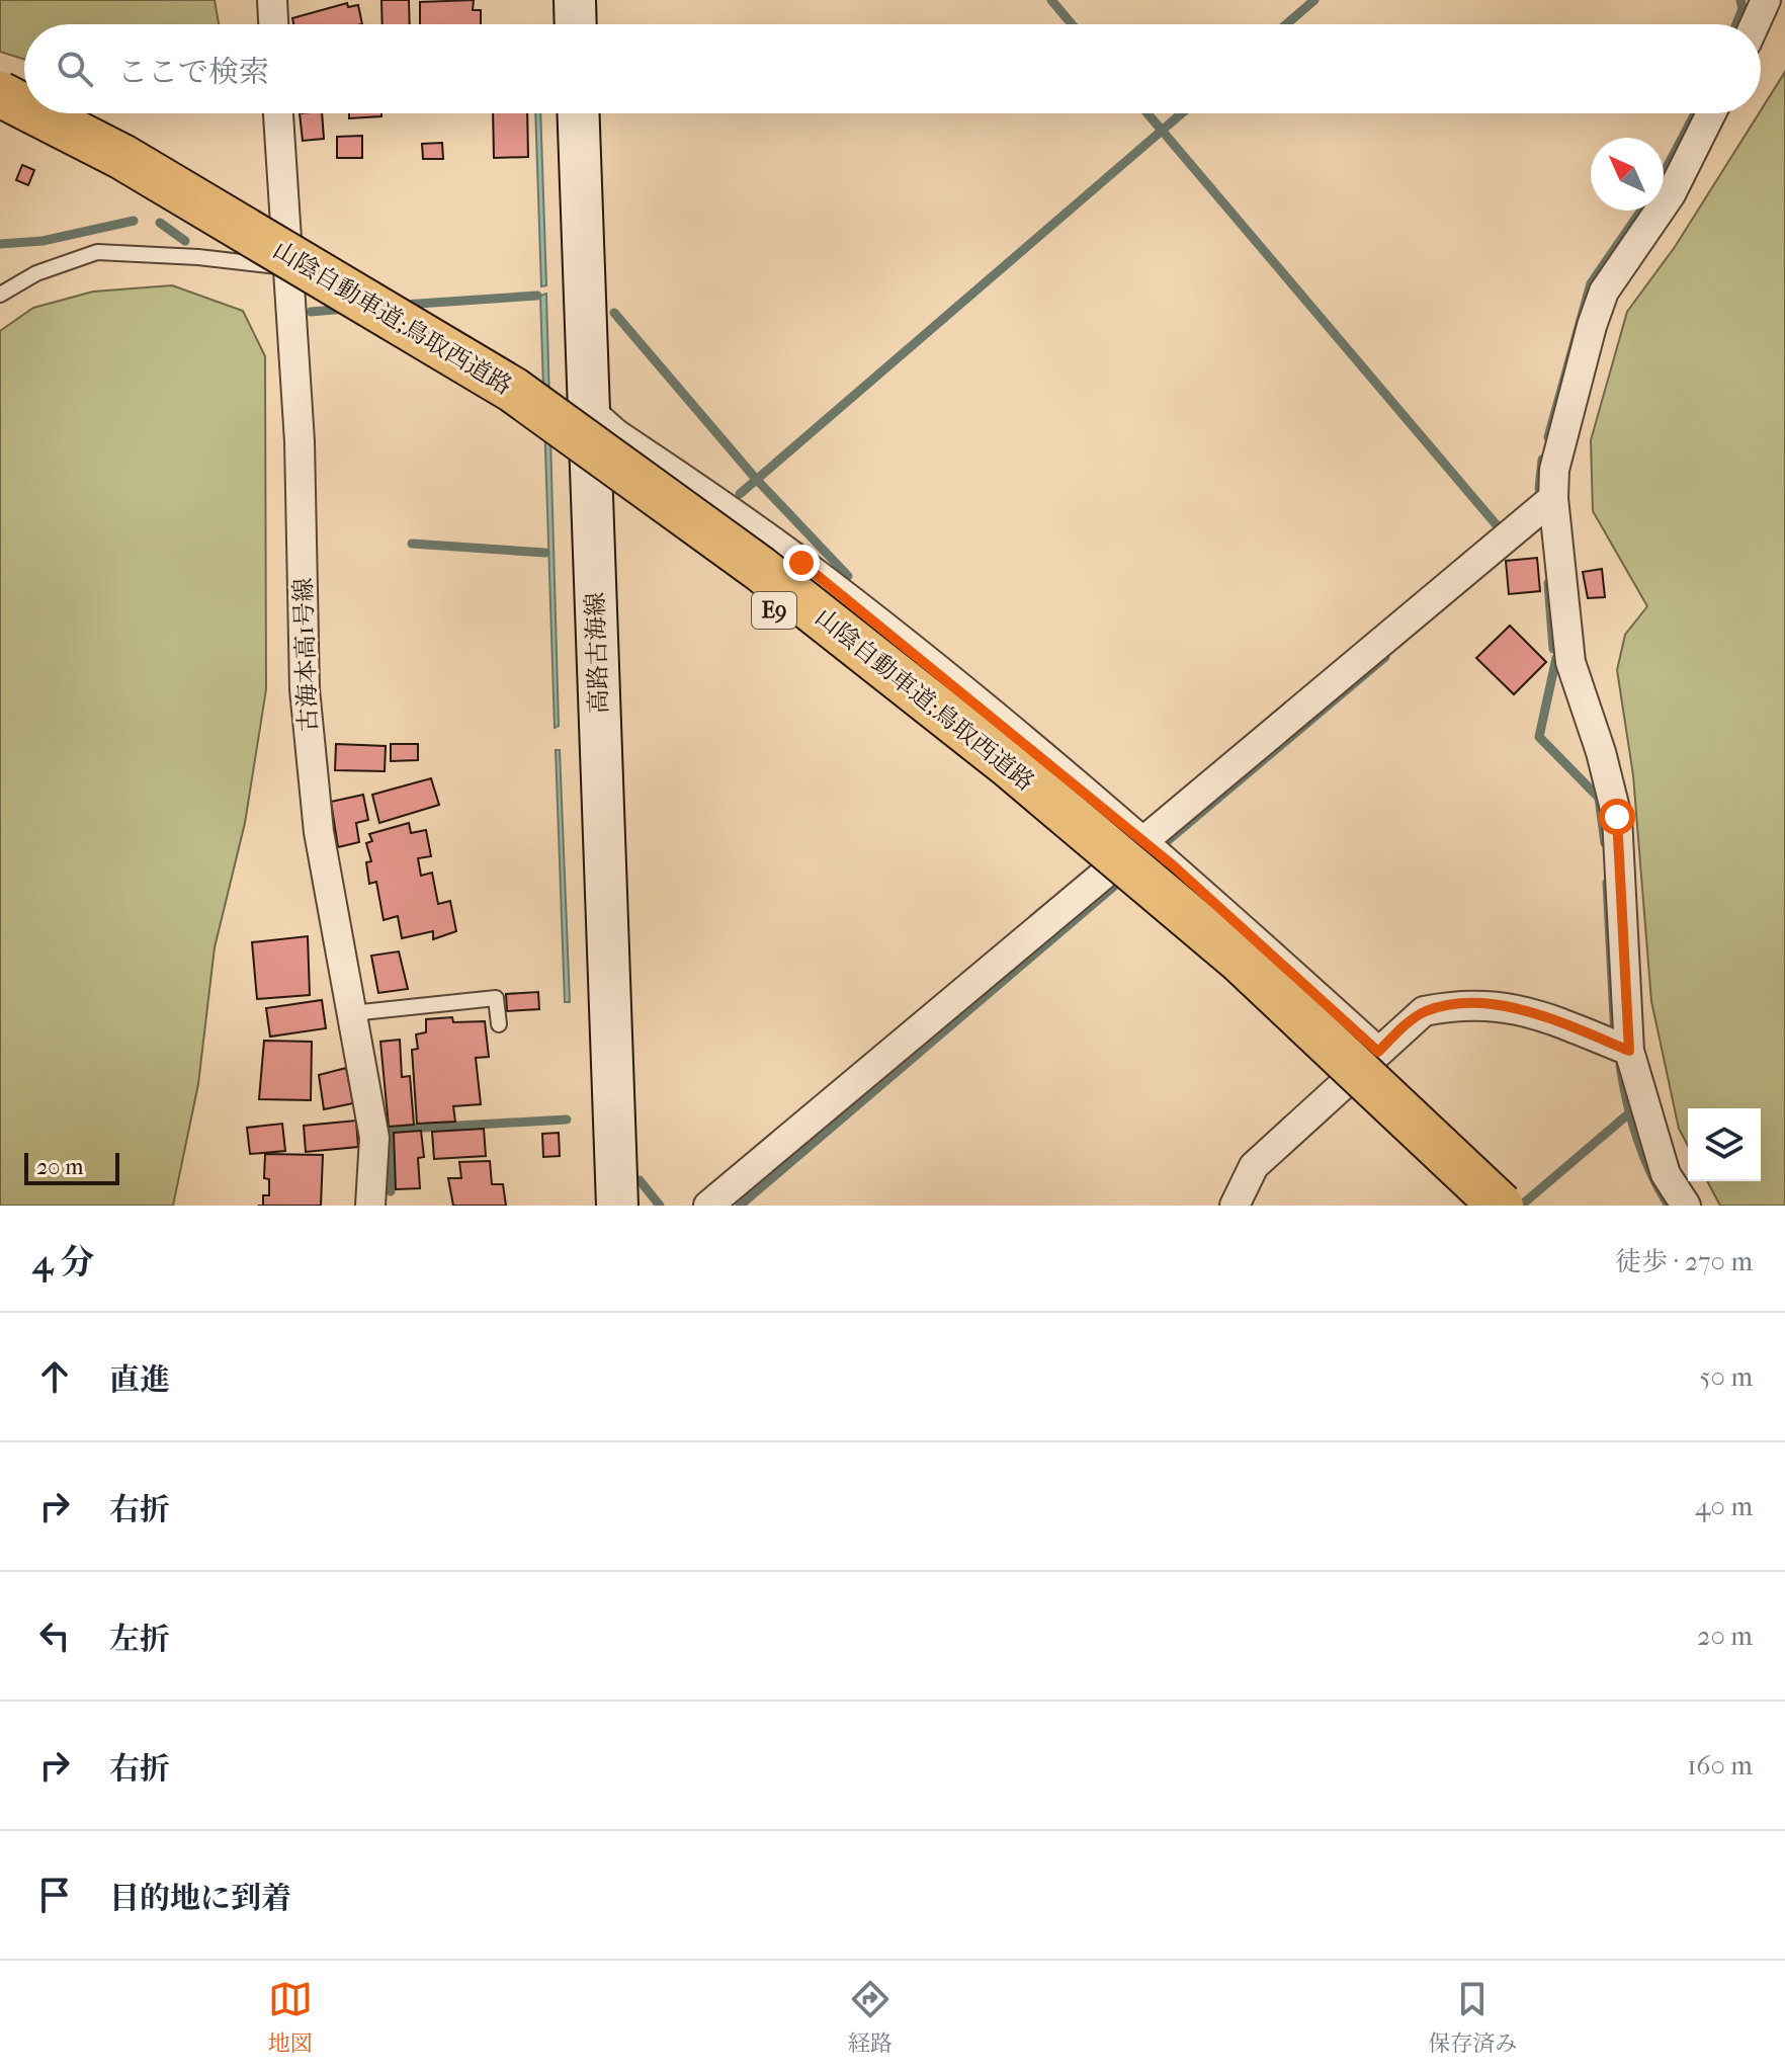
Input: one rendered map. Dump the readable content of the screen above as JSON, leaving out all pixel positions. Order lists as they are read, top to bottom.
{
  "streets": {
    "highway": ["山陰自動車道;鳥取西道路", "E9"],
    "main road": ["高路古海線"],
    "street": ["古海本高1号線"]
  },
  "scale_bar": "20 m",
  "north": "top left",
  "page": {
    "search": "ここで検索",
    "scale": "20 m",
    "heading": ["4 分", "徒歩 · 270 m"],
    "list": [
      ["直進", "50 m"],
      ["右折", "40 m"],
      ["左折", "20 m"],
      ["右折", "160 m"],
      "目的地に到着"
    ],
    "nav": ["地図", "経路", "保存済み"]
  }
}
